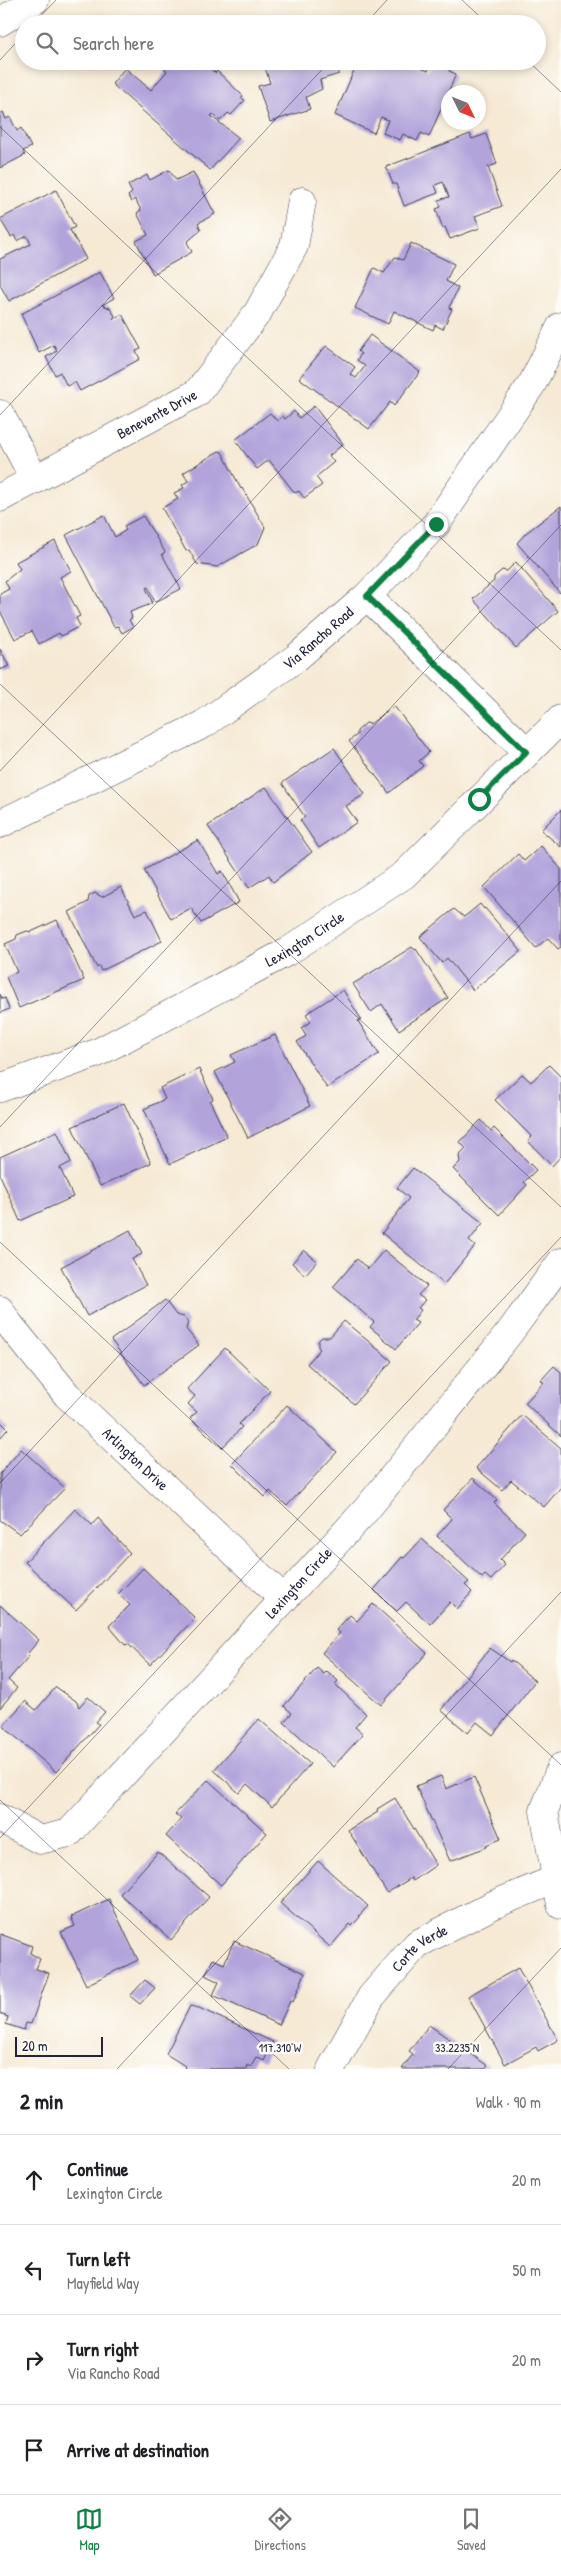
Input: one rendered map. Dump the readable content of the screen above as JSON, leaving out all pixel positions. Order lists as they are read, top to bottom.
{
  "streets": {
    "street": [
      "Benevente Drive",
      "Via Rancho Road",
      "Lexington Circle",
      "Arlington Drive",
      "Corte Verde"
    ]
  },
  "crossings": [
    ["Lexington Circle", "Arlington Drive"]
  ],
  "scale_bar": "20 m",
  "north": "bottom right",
  "page": {
    "search": "Search here",
    "scale": "20 m",
    "heading": ["2 min", "Walk · 90 m"],
    "list": [
      ["Continue", "Lexington Circle", "20 m"],
      ["Turn left", "Mayfield Way", "50 m"],
      ["Turn right", "Via Rancho Road", "20 m"],
      "Arrive at destination"
    ],
    "nav": ["Map", "Directions", "Saved"]
  },
  "coordinates": ["33.2235°N", "117.310°W"]
}
